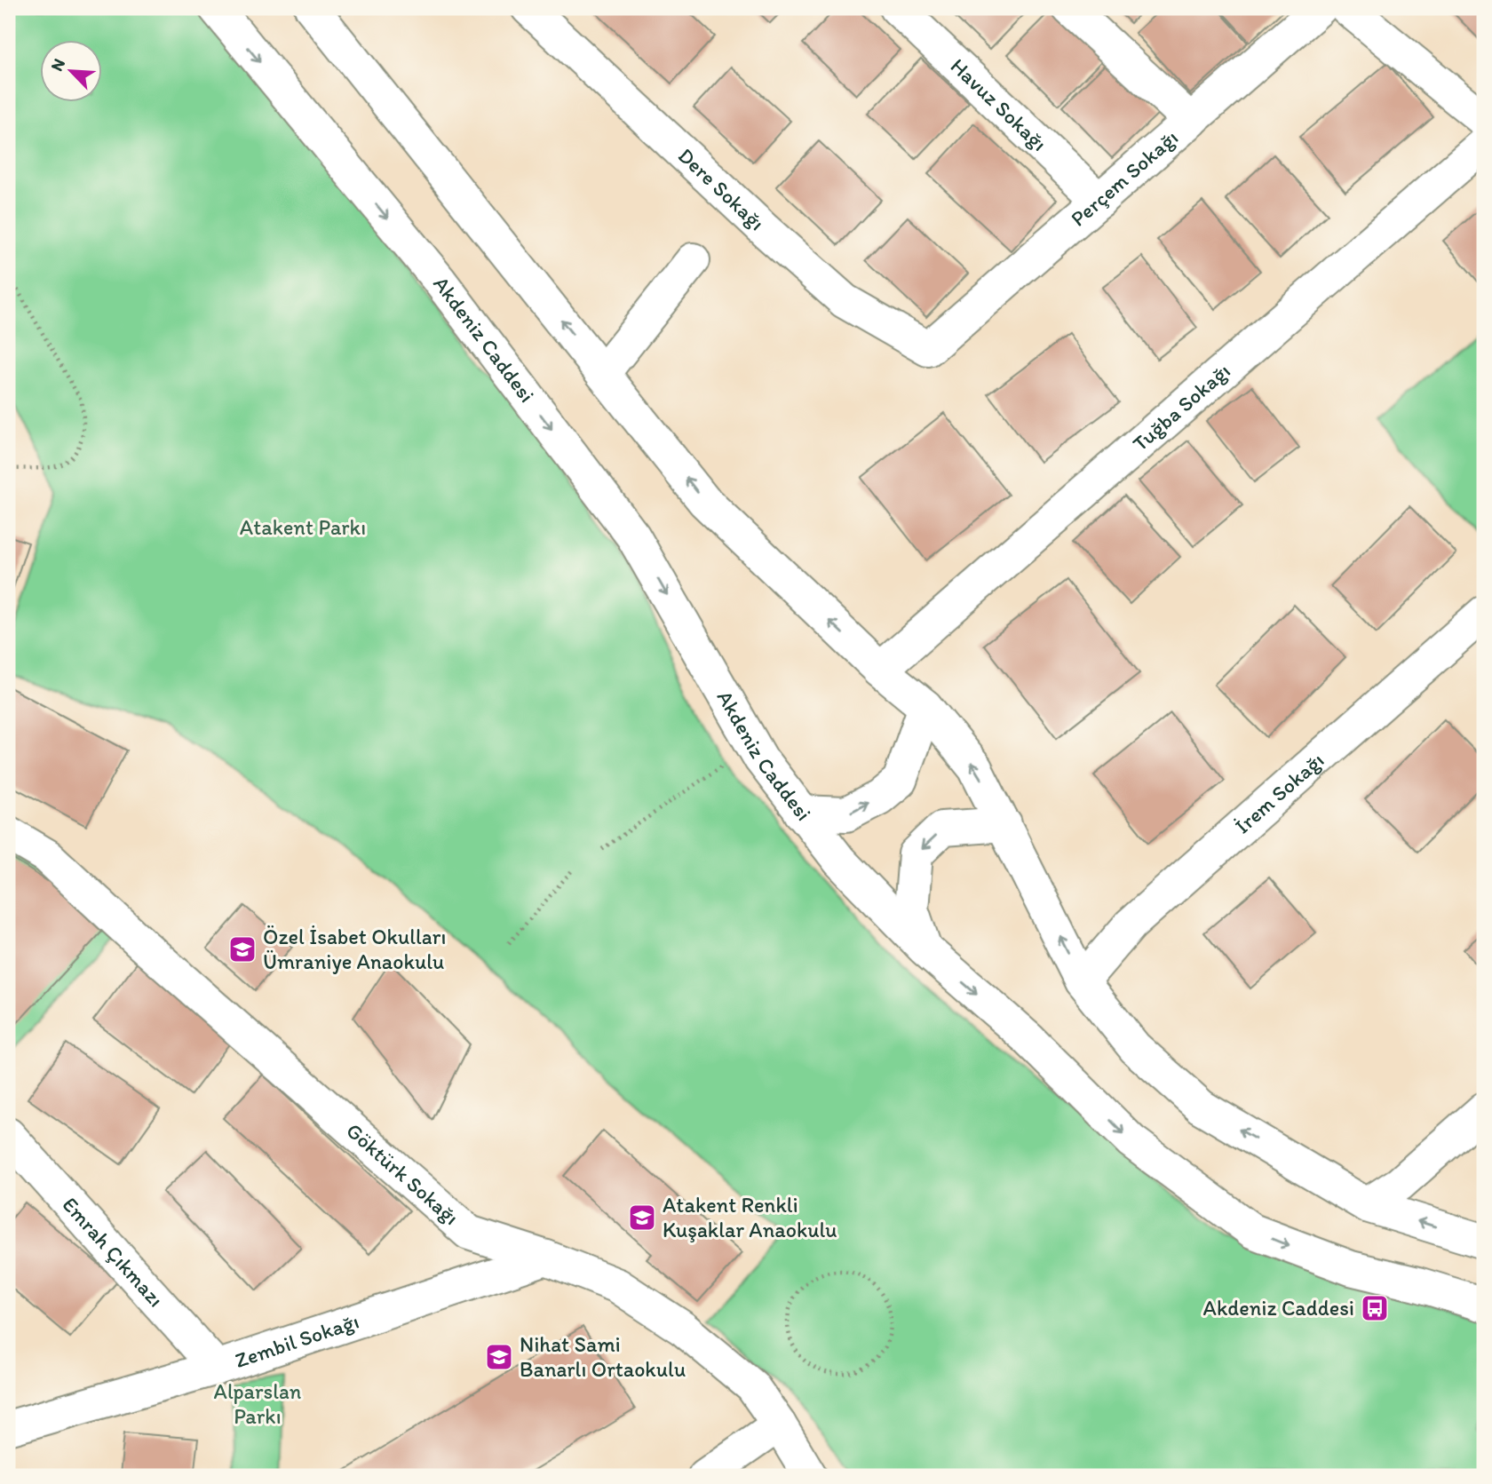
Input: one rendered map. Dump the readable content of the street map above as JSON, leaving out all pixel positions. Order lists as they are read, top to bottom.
{
  "streets": {
    "street": [
      "Havuz Sokağı",
      "Perçem Sokağı",
      "Dere Sokağı",
      "Akdeniz Caddesi",
      "Tuğba Sokağı",
      "İrem Sokağı",
      "Göktürk Sokağı",
      "Emrah Çıkmazı",
      "Zembil Sokağı"
    ]
  },
  "crossings": [
    ["Havuz Sokağı", "Perçem Sokağı"],
    ["Perçem Sokağı", "Dere Sokağı"],
    ["Göktürk Sokağı", "Zembil Sokağı"],
    ["Emrah Çıkmazı", "Zembil Sokağı"]
  ],
  "parks": ["Atakent Parkı", "Alparslan Parkı"],
  "places": {
    "school or university": ["Özel İsabet Okulları Ümraniye Anaokulu", "Atakent Renkli Kuşaklar Anaokulu", "Nihat Sami Banarlı Ortaokulu"],
    "bus stop": ["Akdeniz Caddesi"]
  },
  "north": "top left"
}
